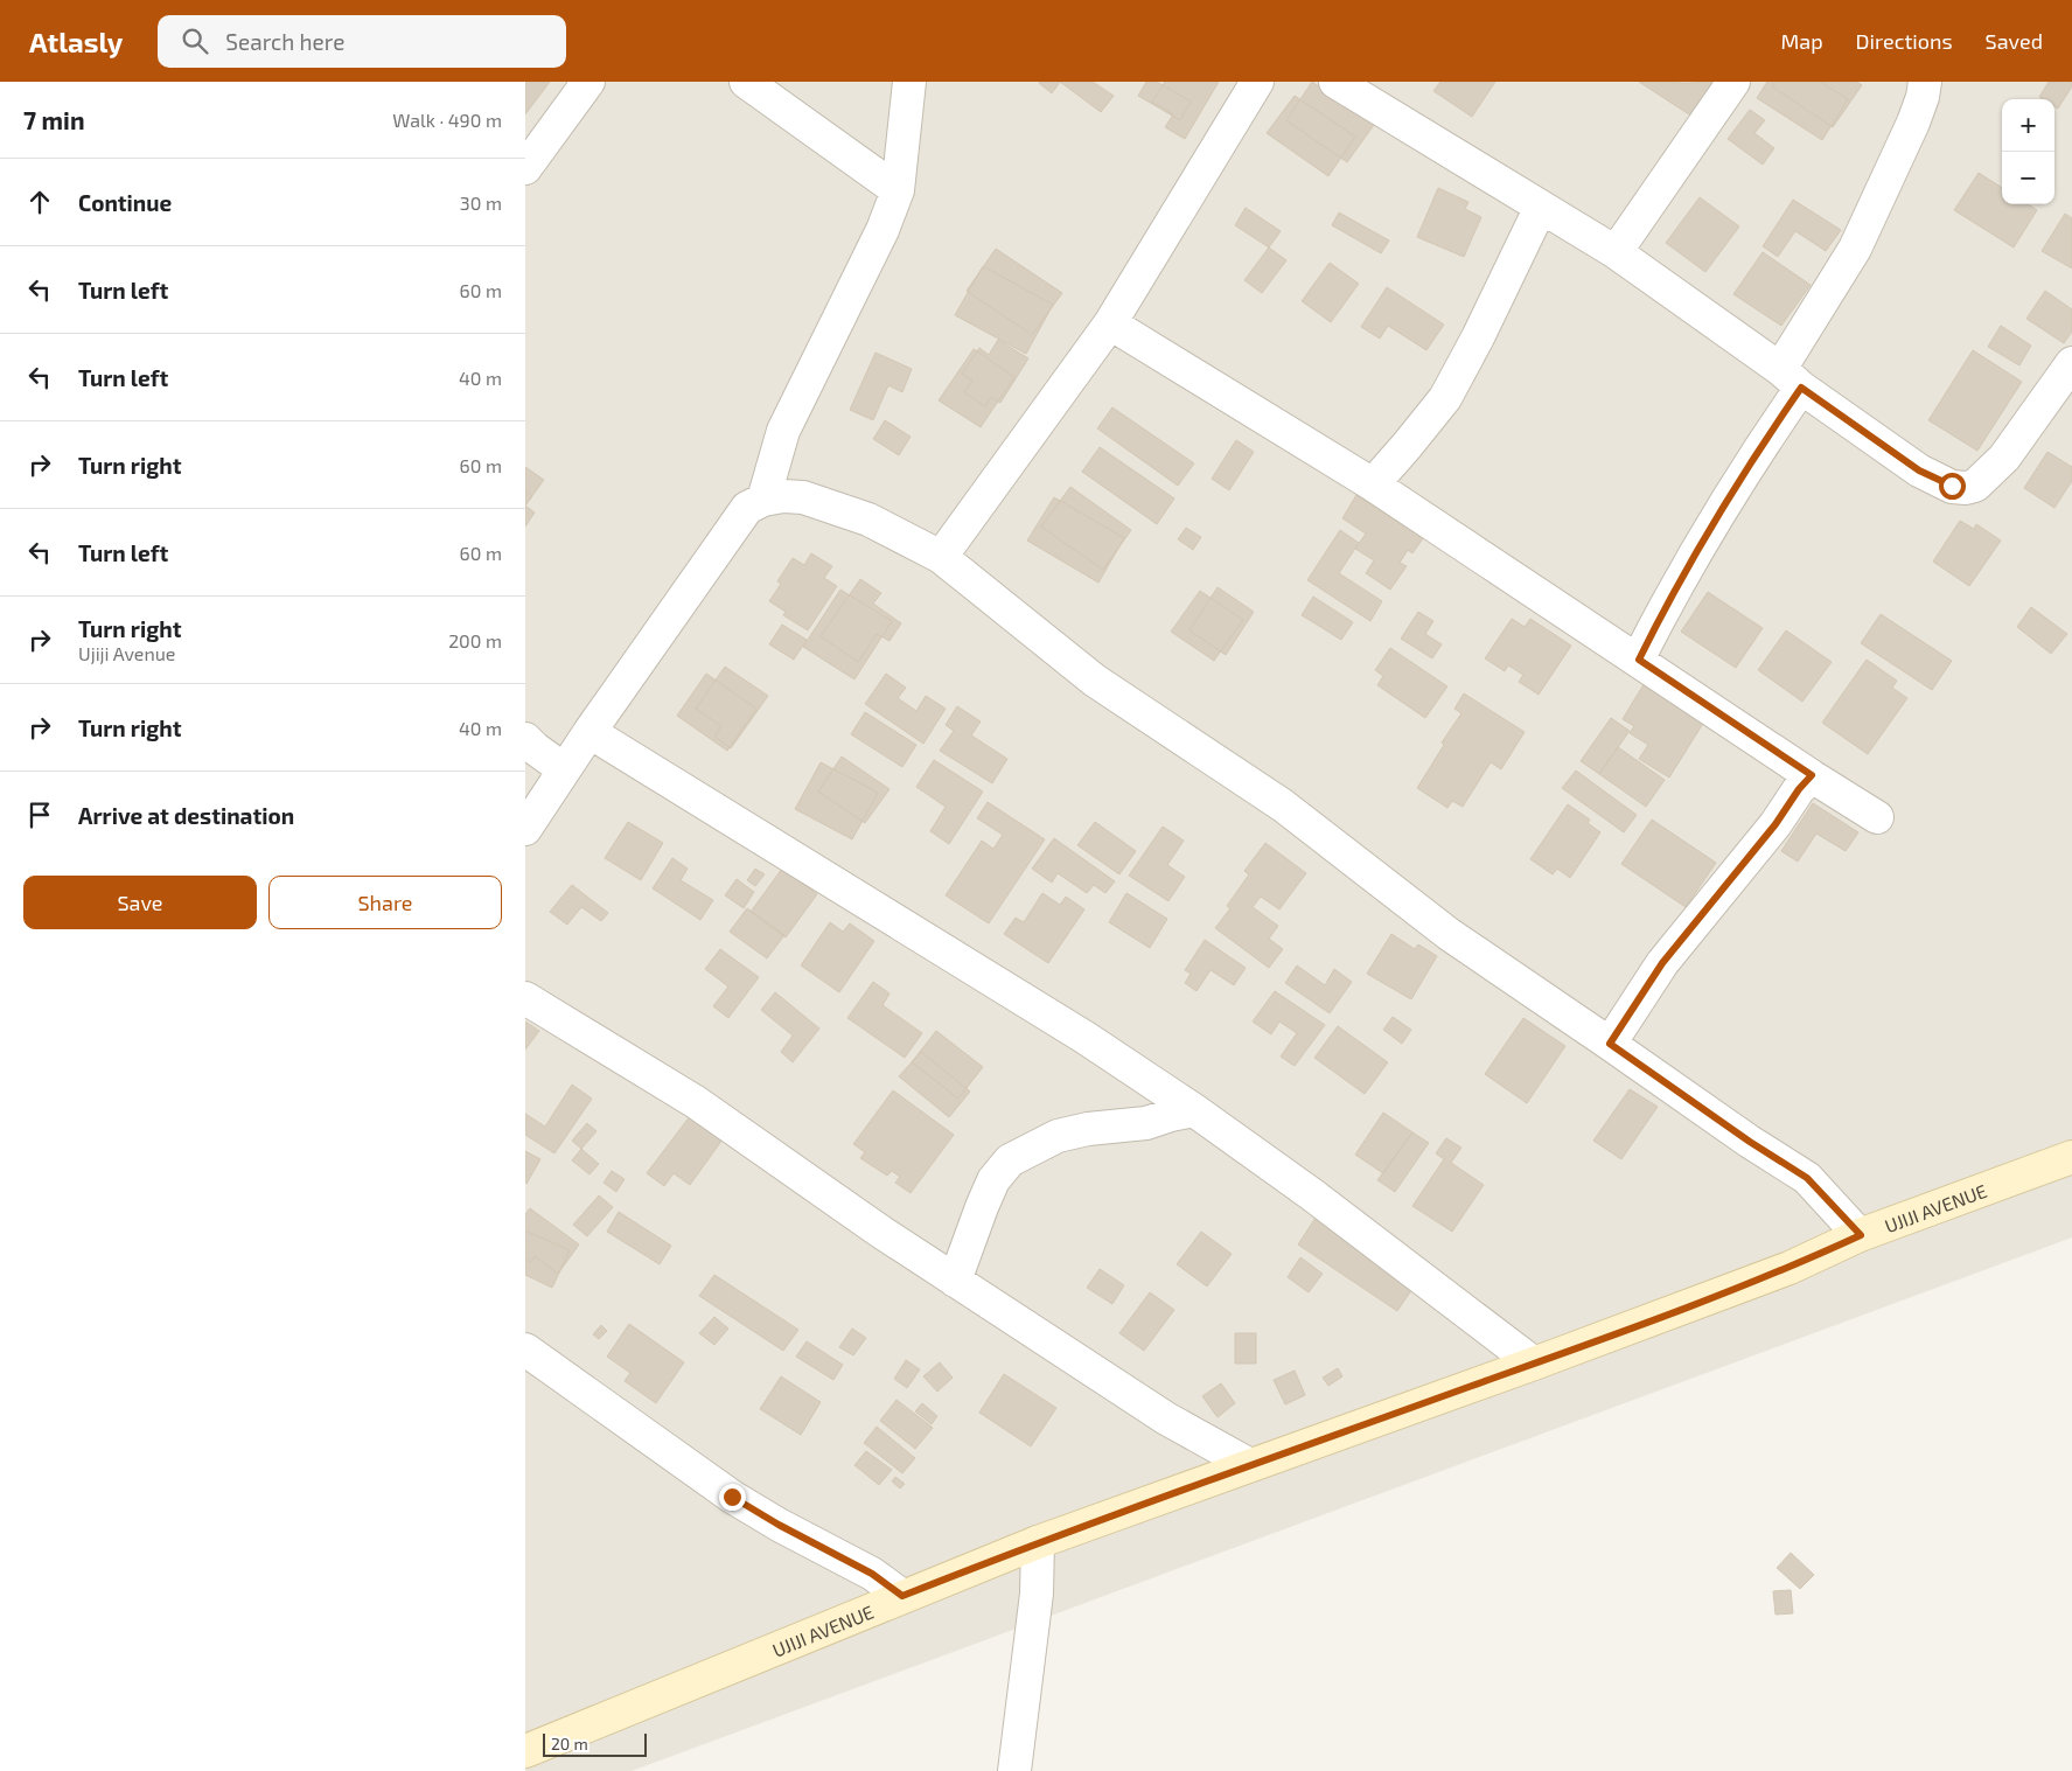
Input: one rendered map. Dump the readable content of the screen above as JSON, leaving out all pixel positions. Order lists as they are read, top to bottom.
{
  "streets": {
    "main road": ["UJIJI AVENUE"]
  },
  "scale_bar": "20 m",
  "page": {
    "header": "Atlasly",
    "search": "Search here",
    "nav": ["Map", "Directions", "Saved"],
    "heading": ["7 min", "Walk · 490 m"],
    "map_buttons": ["+", "−"],
    "list": [
      ["Continue", "30 m"],
      ["Turn left", "60 m"],
      ["Turn left", "40 m"],
      ["Turn right", "60 m"],
      ["Turn left", "60 m"],
      ["Turn right", "Ujiji Avenue", "200 m"],
      ["Turn right", "40 m"],
      "Arrive at destination"
    ],
    "buttons": ["Save", "Share"],
    "scale": "20 m"
  }
}
